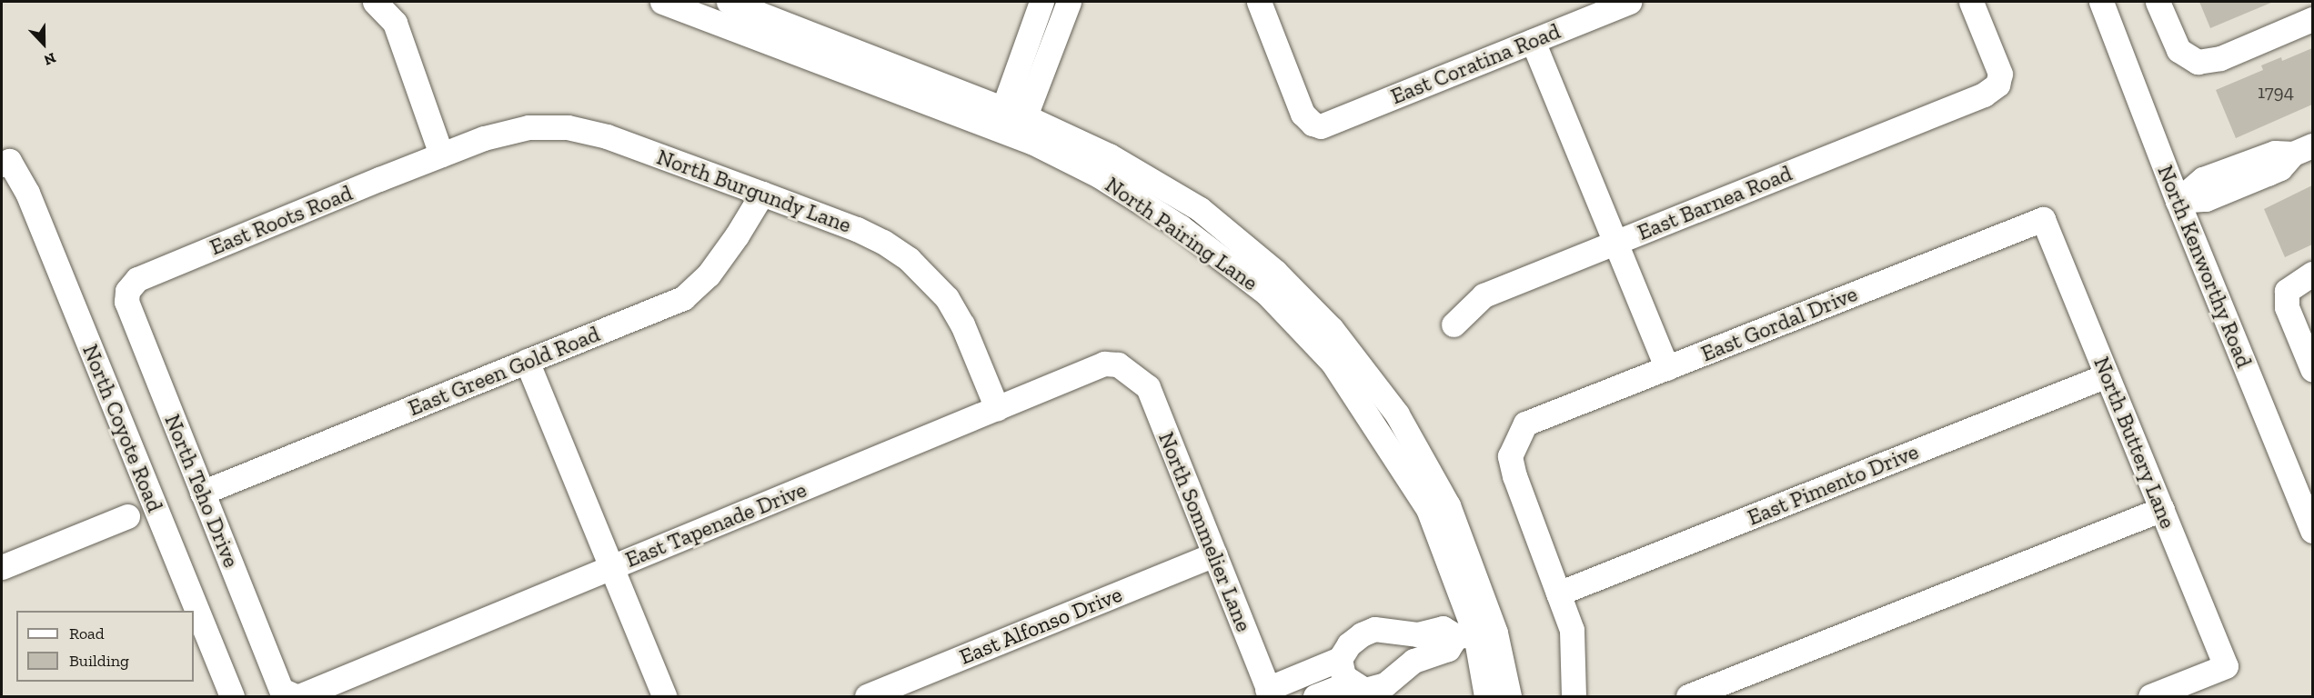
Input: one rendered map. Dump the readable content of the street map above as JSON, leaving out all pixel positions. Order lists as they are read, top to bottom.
{
  "streets": {
    "street": [
      "East Coratina Road",
      "North Burgundy Lane",
      "East Barnea Road",
      "East Roots Road",
      "North Pairing Lane",
      "North Kenworthy Road",
      "East Gordal Drive",
      "East Green Gold Road",
      "North Coyote Road",
      "North Buttery Lane",
      "East Pimento Drive",
      "North Teho Drive",
      "East Tapenade Drive",
      "North Sommelier Lane",
      "East Alfonso Drive"
    ]
  },
  "crossings": [
    ["North Burgundy Lane", "East Roots Road"],
    ["North Burgundy Lane", "East Green Gold Road"],
    ["North Burgundy Lane", "East Tapenade Drive"],
    ["East Roots Road", "North Teho Drive"],
    ["East Gordal Drive", "North Buttery Lane"],
    ["East Gordal Drive", "East Pimento Drive"],
    ["East Green Gold Road", "North Teho Drive"],
    ["North Buttery Lane", "East Pimento Drive"],
    ["North Teho Drive", "East Tapenade Drive"],
    ["East Tapenade Drive", "North Sommelier Lane"],
    ["North Sommelier Lane", "East Alfonso Drive"]
  ],
  "house_numbers": ["1794"],
  "legend": ["Road", "Building"],
  "north": "bottom"
}
